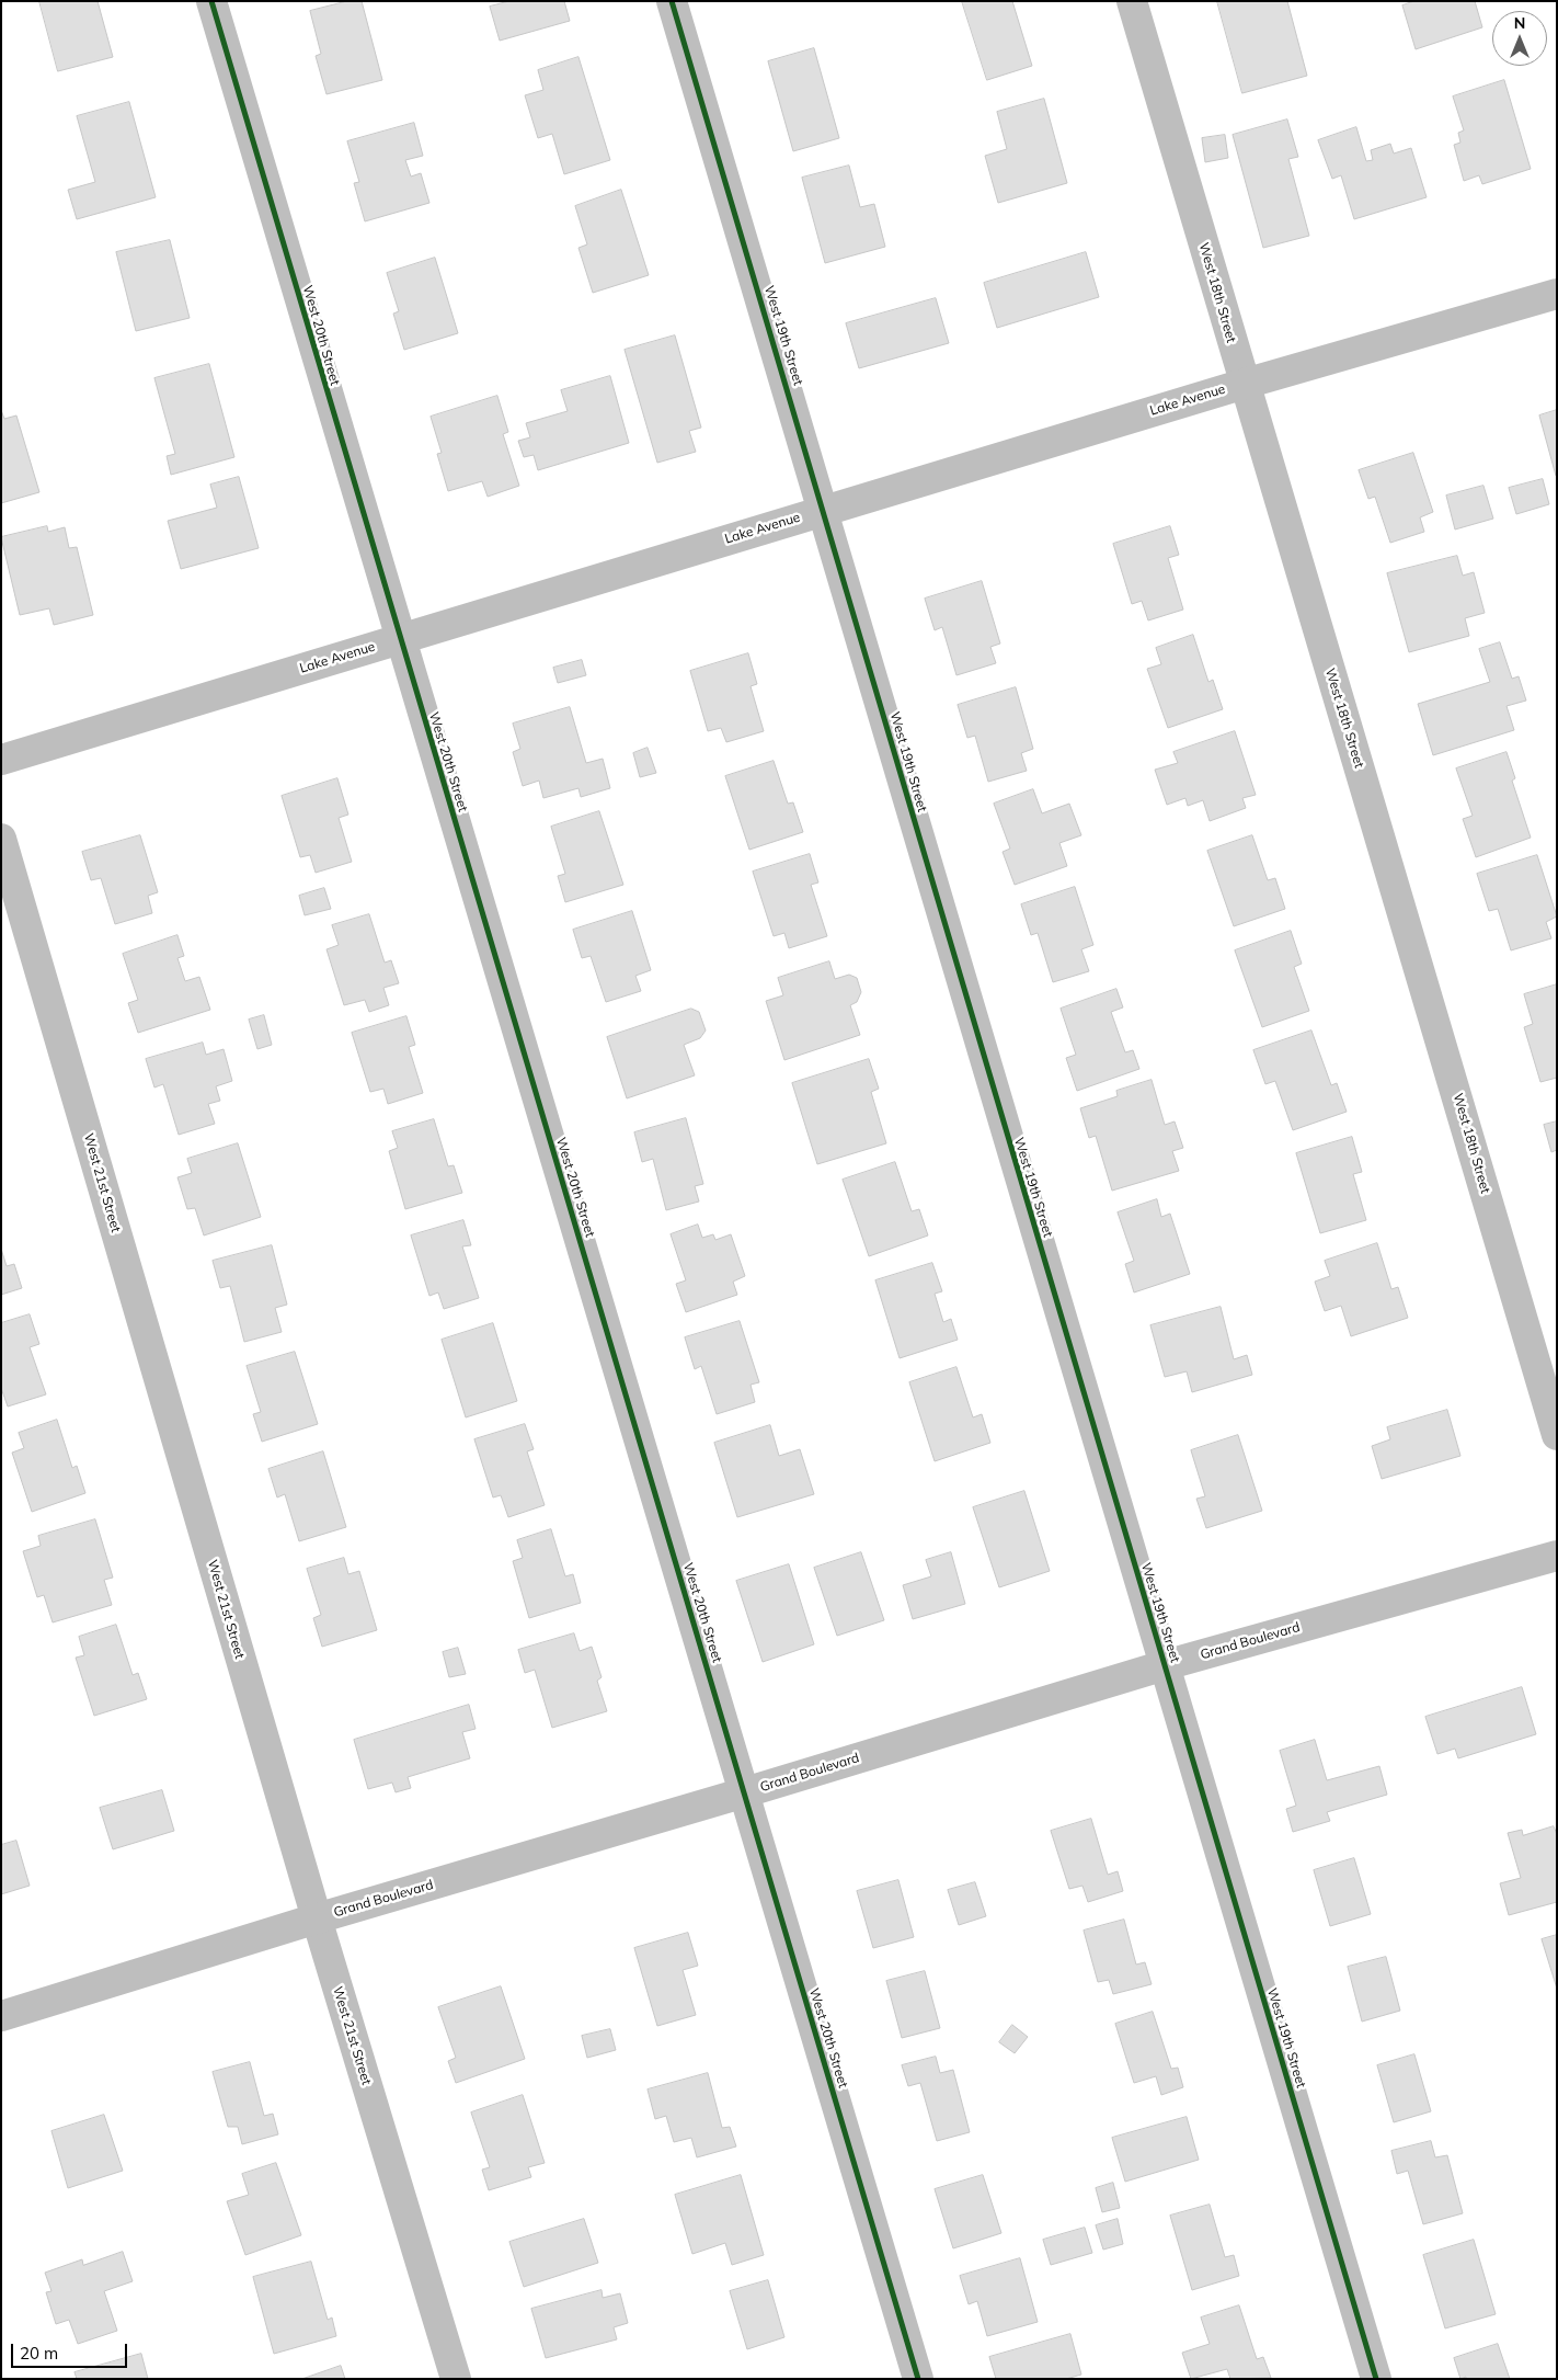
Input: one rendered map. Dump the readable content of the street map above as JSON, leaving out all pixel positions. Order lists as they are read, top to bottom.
{
  "streets": {
    "street": [
      "West 18th Street",
      "West 20th Street",
      "West 19th Street",
      "Lake Avenue",
      "West 21st Street",
      "Grand Boulevard"
    ]
  },
  "crossings": [
    ["West 18th Street", "Lake Avenue"],
    ["West 20th Street", "Lake Avenue"],
    ["West 20th Street", "Grand Boulevard"],
    ["West 19th Street", "Lake Avenue"],
    ["West 19th Street", "Grand Boulevard"],
    ["West 21st Street", "Grand Boulevard"]
  ],
  "scale_bar": "20 m",
  "north": "top"
}
